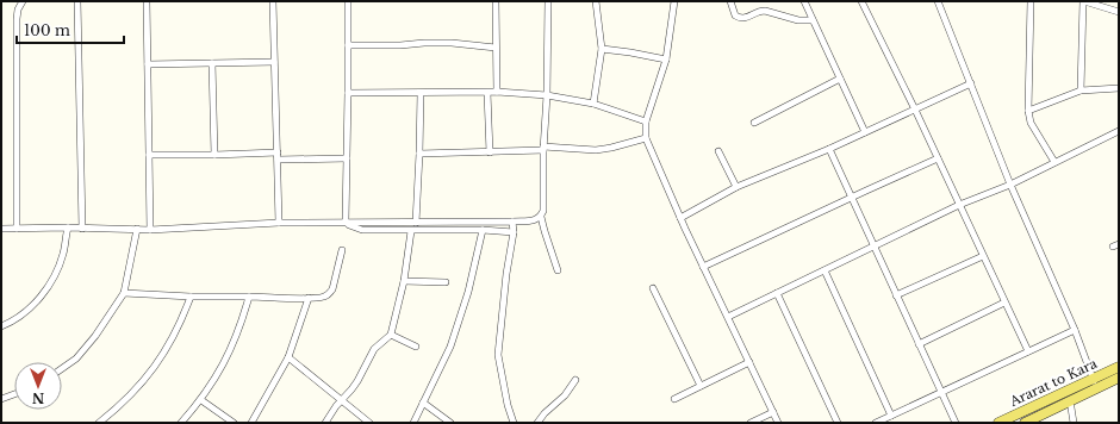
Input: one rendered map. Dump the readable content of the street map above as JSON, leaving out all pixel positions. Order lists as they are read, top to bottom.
{
  "streets": {
    "main road": ["Ararat to Kara"]
  },
  "scale_bar": "100 m",
  "north": "bottom"
}
